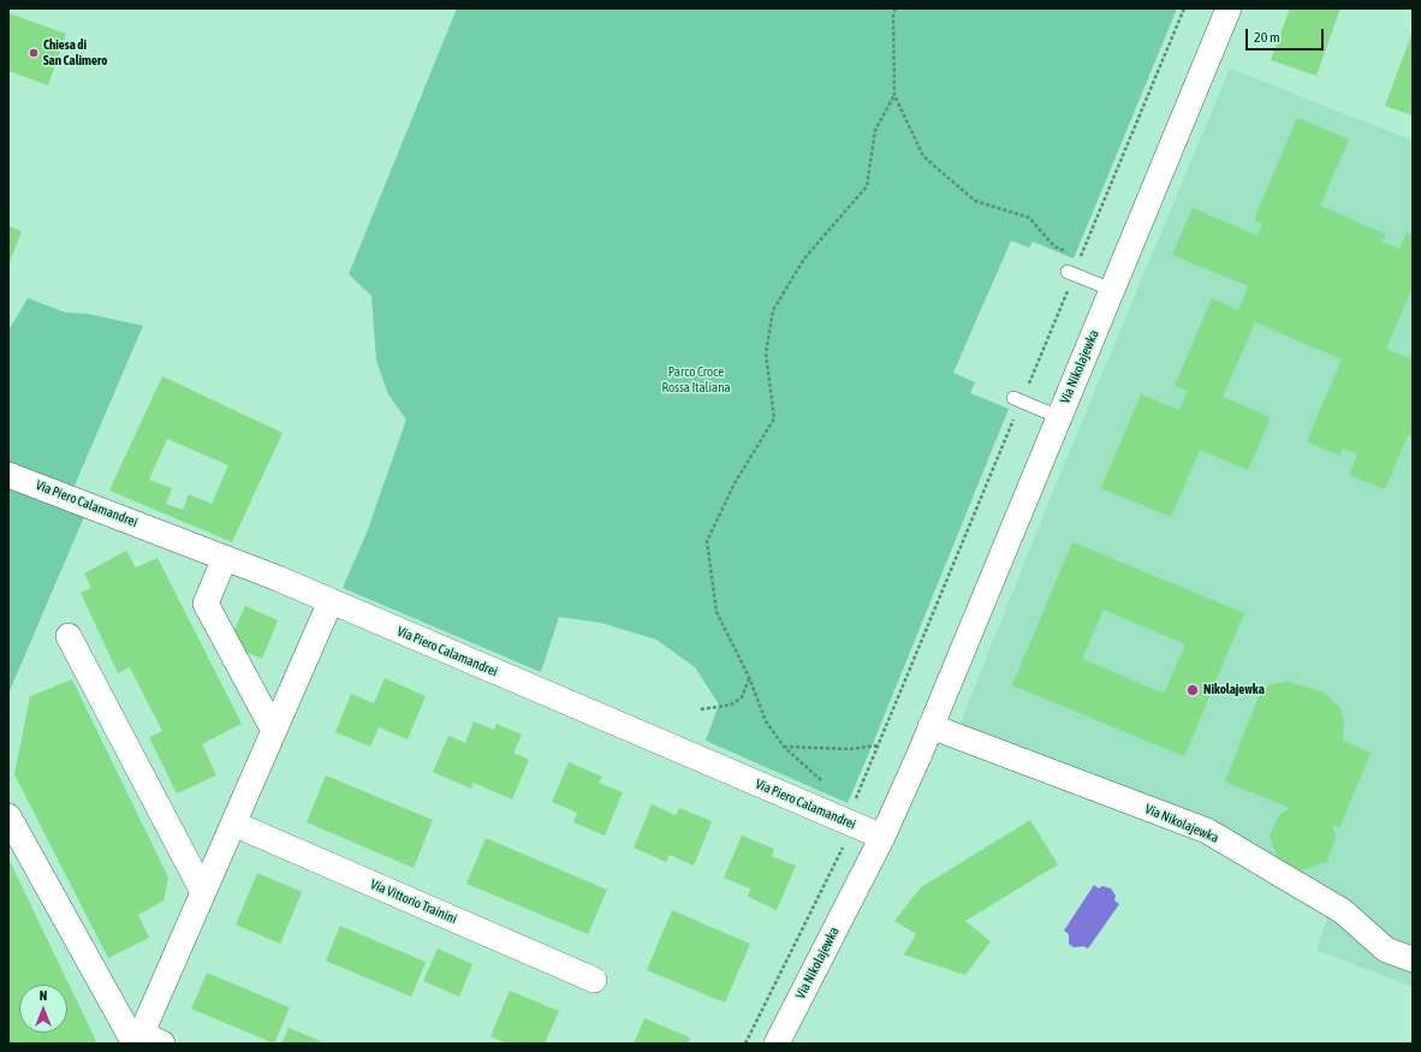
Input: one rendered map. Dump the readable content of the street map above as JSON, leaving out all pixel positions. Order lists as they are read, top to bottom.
{
  "streets": {
    "street": ["Via Nikolajewka", "Via Piero Calamandrei", "Via Vittorio Trainini"]
  },
  "crossings": [
    ["Via Nikolajewka", "Via Piero Calamandrei"]
  ],
  "parks": ["Parco Croce Rossa Italiana"],
  "places": ["Chiesa di San Calimero", "Nikolajewka"],
  "scale_bar": "20 m",
  "north": "top"
}
